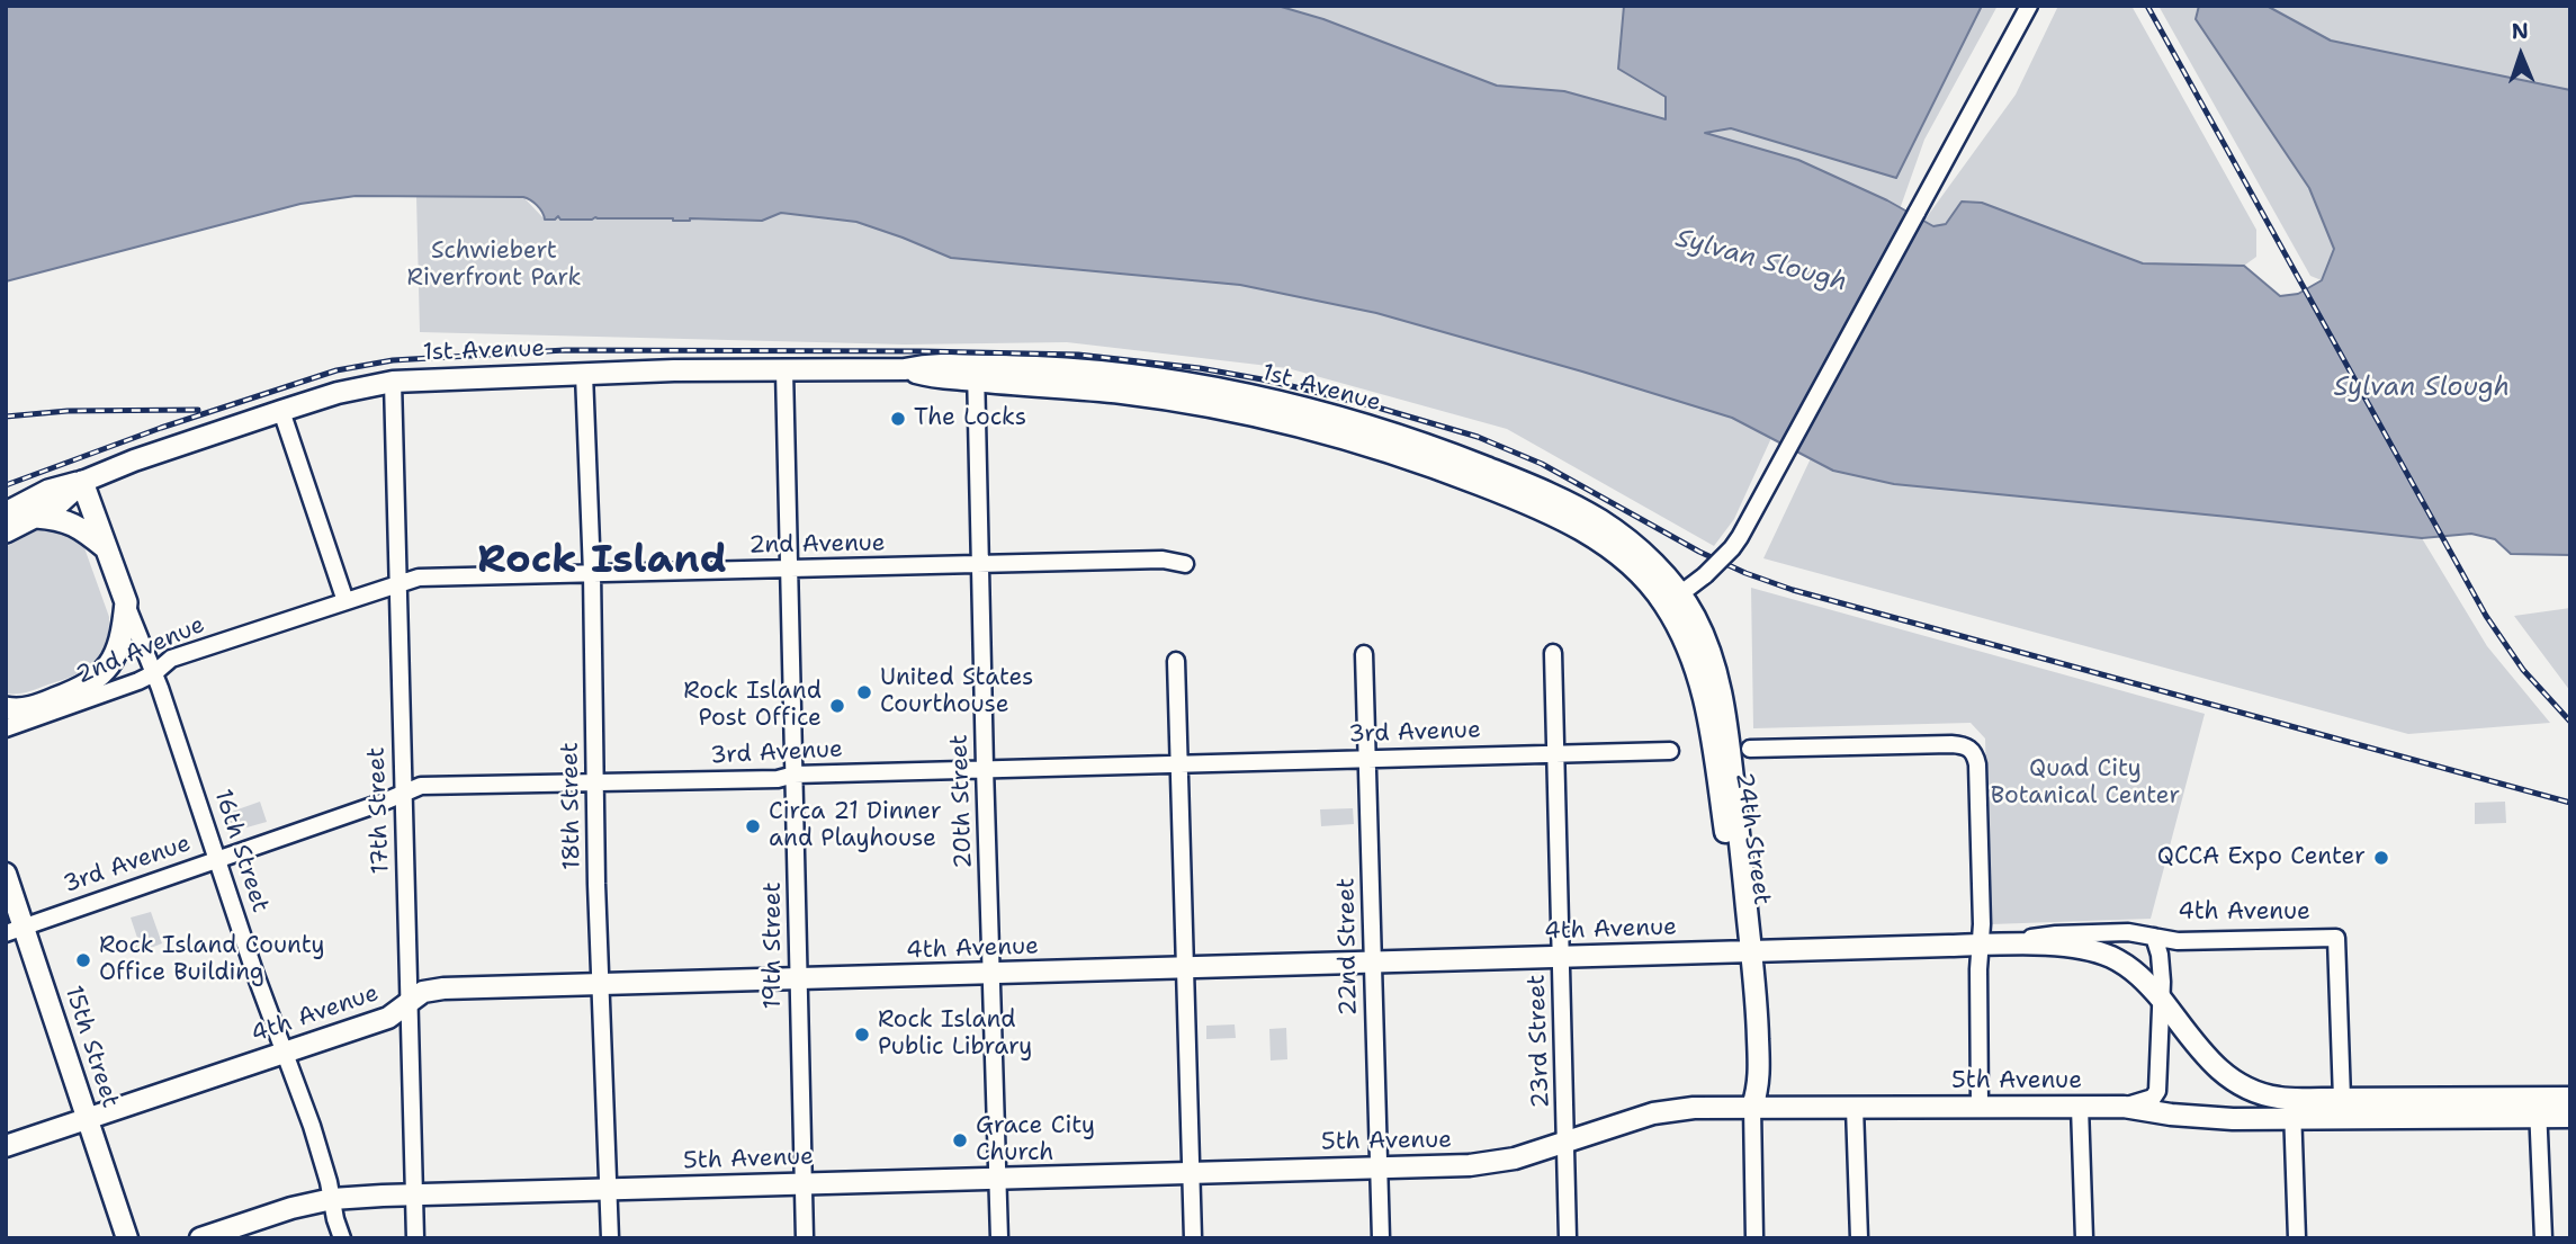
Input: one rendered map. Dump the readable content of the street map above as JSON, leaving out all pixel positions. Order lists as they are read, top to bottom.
{
  "streets": {
    "highway": ["1st Avenue", "16th Street"],
    "main road": [
      "24th Street",
      "4th Avenue",
      "15th Street",
      "5th Avenue"
    ],
    "street": [
      "2nd Avenue",
      "3rd Avenue",
      "20th Street",
      "18th Street",
      "17th Street",
      "19th Street",
      "22nd Street",
      "23rd Street"
    ]
  },
  "crossings": [
    ["1st Avenue", "20th Street"],
    ["1st Avenue", "18th Street"],
    ["1st Avenue", "17th Street"],
    ["1st Avenue", "24th Street"],
    ["1st Avenue", "16th Street"],
    ["1st Avenue", "19th Street"],
    ["2nd Avenue", "20th Street"],
    ["2nd Avenue", "18th Street"],
    ["2nd Avenue", "17th Street"],
    ["2nd Avenue", "16th Street"],
    ["2nd Avenue", "19th Street"],
    ["3rd Avenue", "20th Street"],
    ["3rd Avenue", "18th Street"],
    ["3rd Avenue", "17th Street"],
    ["3rd Avenue", "16th Street"],
    ["3rd Avenue", "19th Street"],
    ["3rd Avenue", "22nd Street"],
    ["3rd Avenue", "23rd Street"],
    ["3rd Avenue", "15th Street"],
    ["20th Street", "4th Avenue"],
    ["20th Street", "5th Avenue"],
    ["18th Street", "4th Avenue"],
    ["18th Street", "5th Avenue"],
    ["17th Street", "4th Avenue"],
    ["17th Street", "5th Avenue"],
    ["24th Street", "4th Avenue"],
    ["24th Street", "5th Avenue"],
    ["16th Street", "4th Avenue"],
    ["16th Street", "5th Avenue"],
    ["4th Avenue", "19th Street"],
    ["4th Avenue", "22nd Street"],
    ["4th Avenue", "23rd Street"],
    ["4th Avenue", "15th Street"],
    ["4th Avenue", "5th Avenue"],
    ["19th Street", "5th Avenue"],
    ["22nd Street", "5th Avenue"],
    ["23rd Street", "5th Avenue"]
  ],
  "districts": ["Rock Island"],
  "water": ["Sylvan Slough"],
  "parks": ["Schwiebert Riverfront Park", "Quad City Botanical Center"],
  "places": [
    "The Locks",
    "United States Courthouse",
    "Rock Island Post Office",
    "Circa 21 Dinner and Playhouse",
    "QCCA Expo Center",
    "Rock Island County Office Building",
    "Rock Island Public Library",
    "Grace City Church"
  ],
  "north": "top"
}
